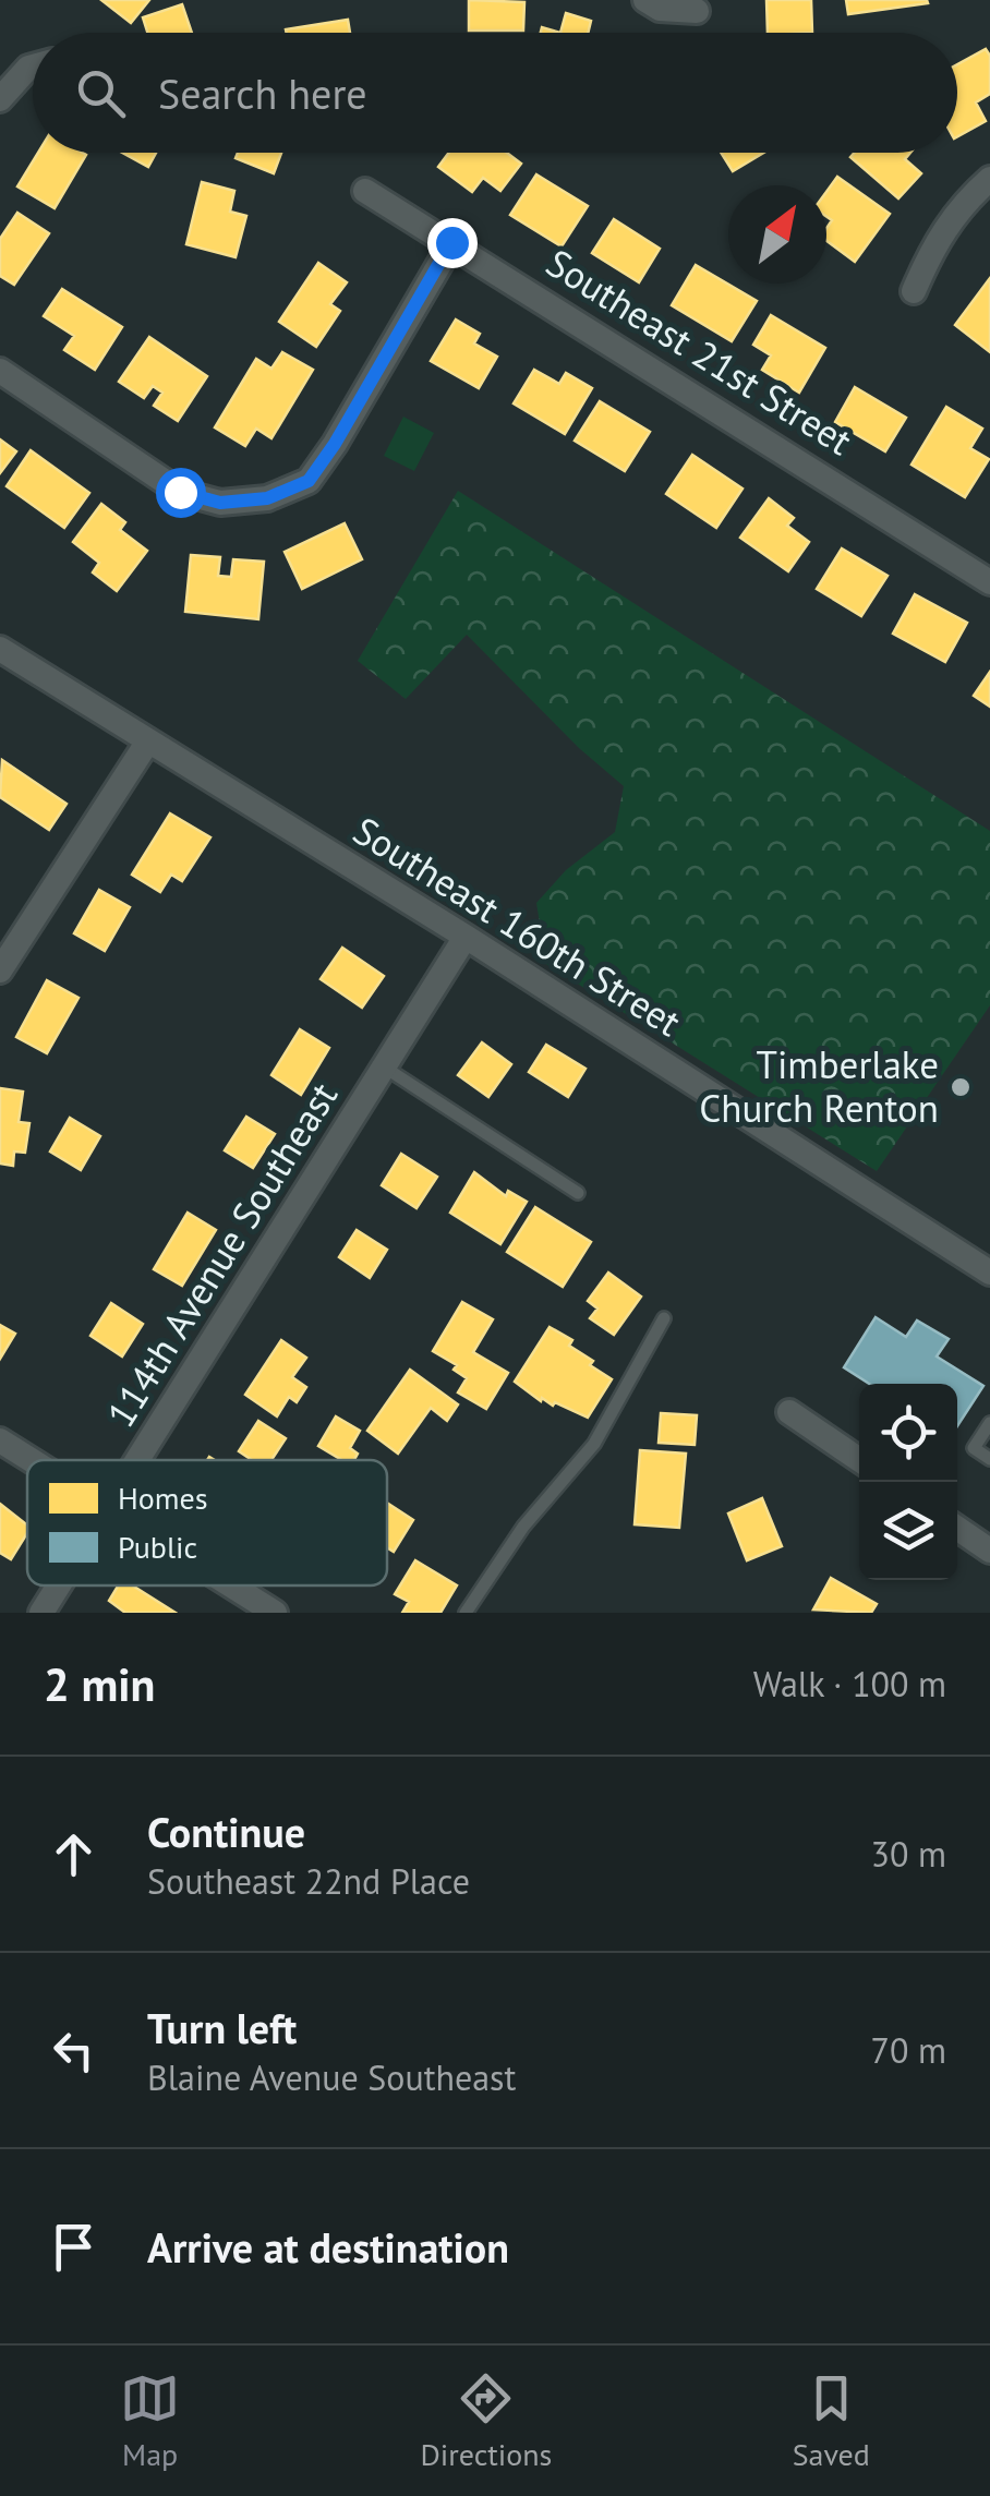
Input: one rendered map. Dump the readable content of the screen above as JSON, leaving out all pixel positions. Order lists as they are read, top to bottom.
{
  "streets": {
    "street": ["Southeast 21st Street", "Southeast 160th Street", "114th Avenue Southeast"]
  },
  "crossings": [
    ["Southeast 160th Street", "114th Avenue Southeast"]
  ],
  "places": ["Timberlake Church Renton"],
  "legend": ["Homes", "Public"],
  "north": "top right",
  "page": {
    "search": "Search here",
    "heading": ["2 min", "Walk · 100 m"],
    "list": [
      ["Continue", "Southeast 22nd Place", "30 m"],
      ["Turn left", "Blaine Avenue Southeast", "70 m"],
      "Arrive at destination"
    ],
    "nav": ["Map", "Directions", "Saved"]
  }
}
